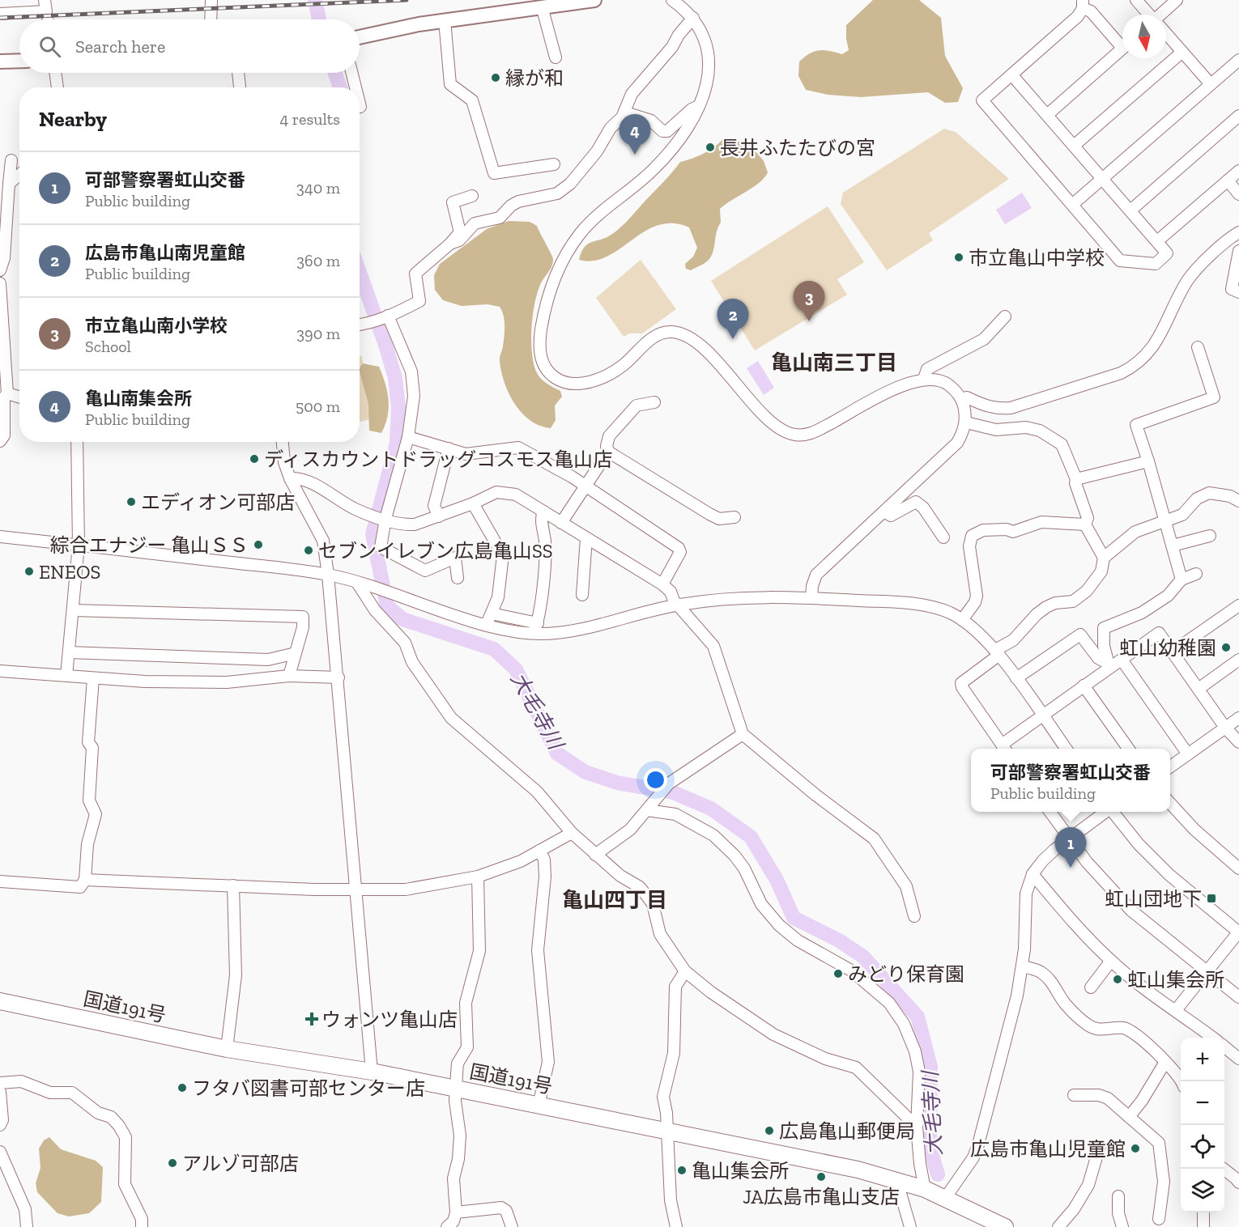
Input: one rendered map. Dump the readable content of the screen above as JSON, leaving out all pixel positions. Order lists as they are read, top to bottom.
{
  "streets": {
    "highway": ["国道191号"]
  },
  "districts": ["亀山南三丁目", "亀山四丁目"],
  "water": ["大毛寺川"],
  "places": {
    "other": [
      "縁が和",
      "長井ふたたびの宮",
      "市立亀山中学校",
      "ディスカウントドラッグコスモス亀山店",
      "エディオン可部店",
      "綜合エナジー 亀山ＳＳ",
      "セブンイレブン広島亀山SS",
      "ENEOS",
      "虹山幼稚園",
      "みどり保育園",
      "虹山集会所",
      "フタバ図書可部センター店",
      "広島亀山郵便局",
      "広島市亀山児童館",
      "アルゾ可部店",
      "亀山集会所",
      "JA広島市亀山支店"
    ],
    "transit": ["虹山団地下"],
    "health": ["ウォンツ亀山店"]
  },
  "north": "bottom",
  "page": {
    "search": "Search here",
    "heading": ["Nearby", "4 results"],
    "pins": [
      "4",
      "3",
      "2",
      "1"
    ],
    "list": [
      {
        "mark": "1",
        "name": "可部警察署虹山交番",
        "note": "Public building",
        "value": "340 m"
      },
      {
        "mark": "2",
        "name": "広島市亀山南児童館",
        "note": "Public building",
        "value": "360 m"
      },
      {
        "mark": "3",
        "name": "市立亀山南小学校",
        "note": "School",
        "value": "390 m"
      },
      {
        "mark": "4",
        "name": "亀山南集会所",
        "note": "Public building",
        "value": "500 m"
      }
    ],
    "popup": ["可部警察署虹山交番", "Public building"],
    "map_buttons": ["+", "−"]
  }
}
